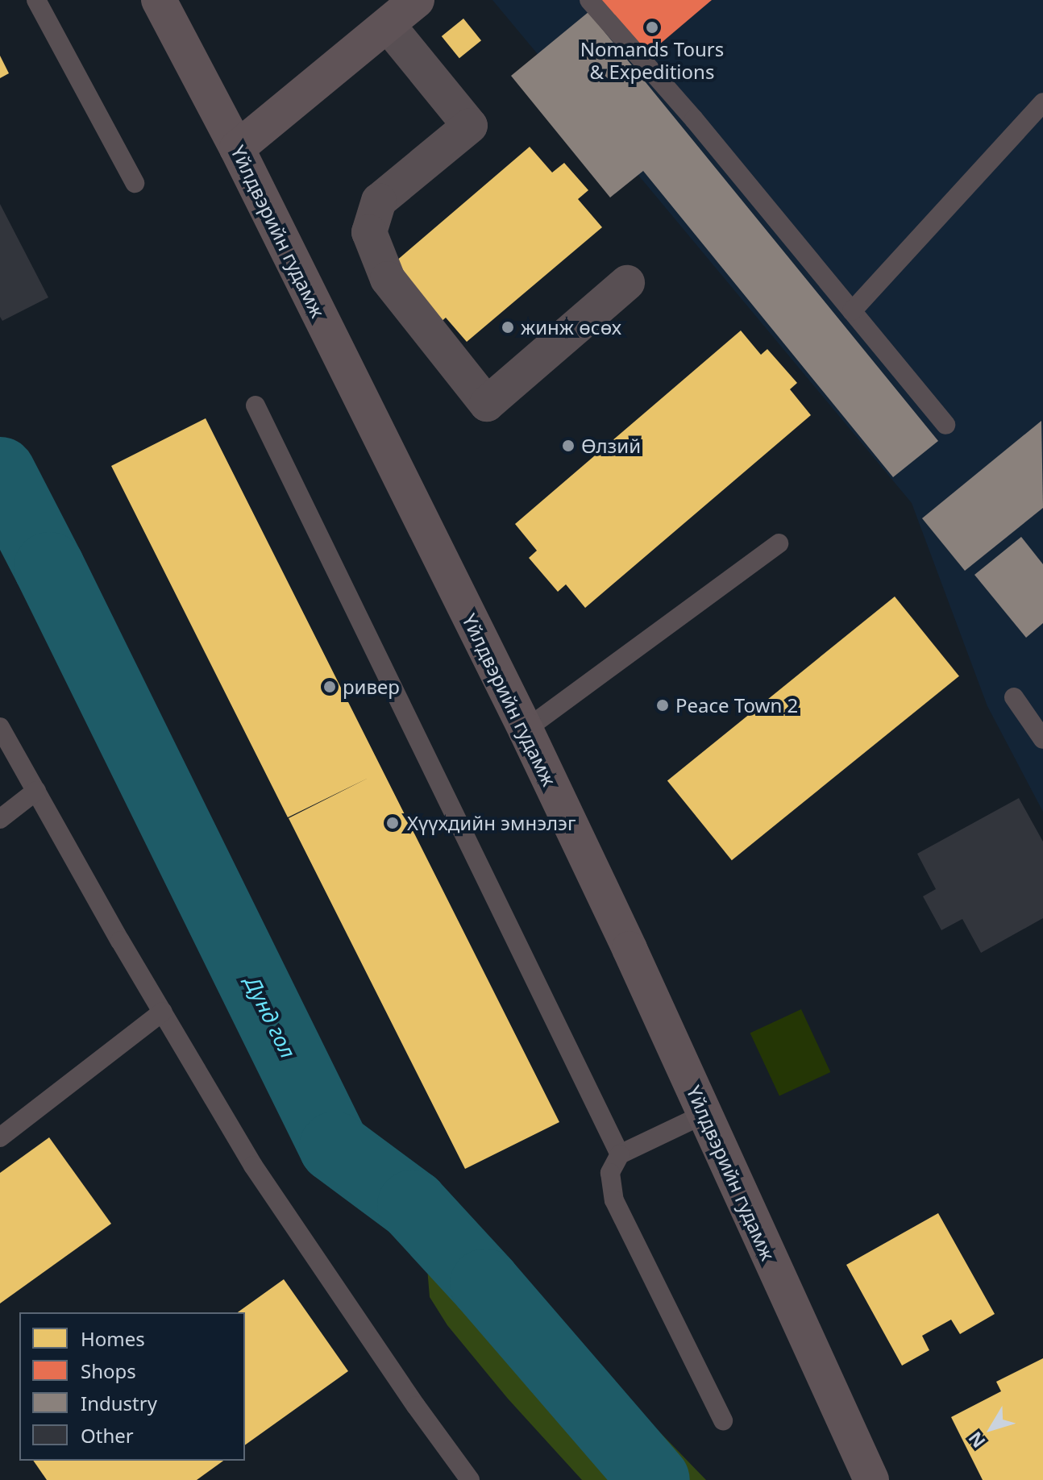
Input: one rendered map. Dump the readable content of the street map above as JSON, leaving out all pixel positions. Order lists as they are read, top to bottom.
{
  "streets": {
    "main road": ["Yйлдвэрийн гудамж"]
  },
  "water": ["Дунд гол"],
  "places": [
    "Nomands Tours & Expeditions",
    "жинж өсөх",
    "Өлзий",
    "ривер",
    "Peace Town 2",
    "Хүүхдийн эмнэлэг"
  ],
  "legend": [
    "Homes",
    "Shops",
    "Industry",
    "Other"
  ],
  "north": "bottom left"
}
